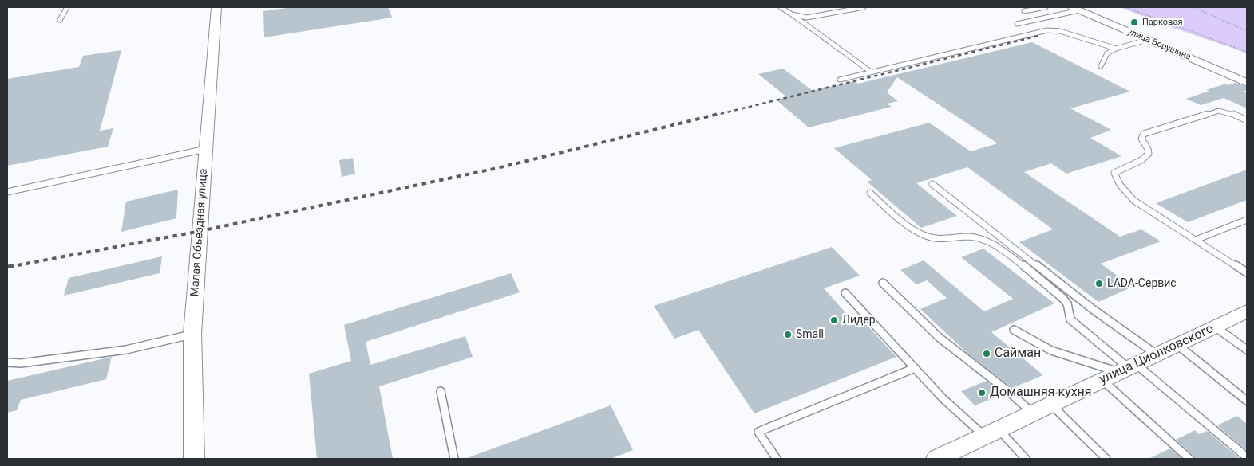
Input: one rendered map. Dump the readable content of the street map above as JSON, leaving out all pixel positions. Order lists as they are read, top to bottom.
{
  "streets": {
    "street": ["улица Ворушина", "Малая Объездная улица", "улица Циолковского"]
  },
  "places": [
    "Парковая",
    "LADA-Сервис",
    "Лидер",
    "Small",
    "Сайман",
    "Домашняя кухня"
  ]
}
